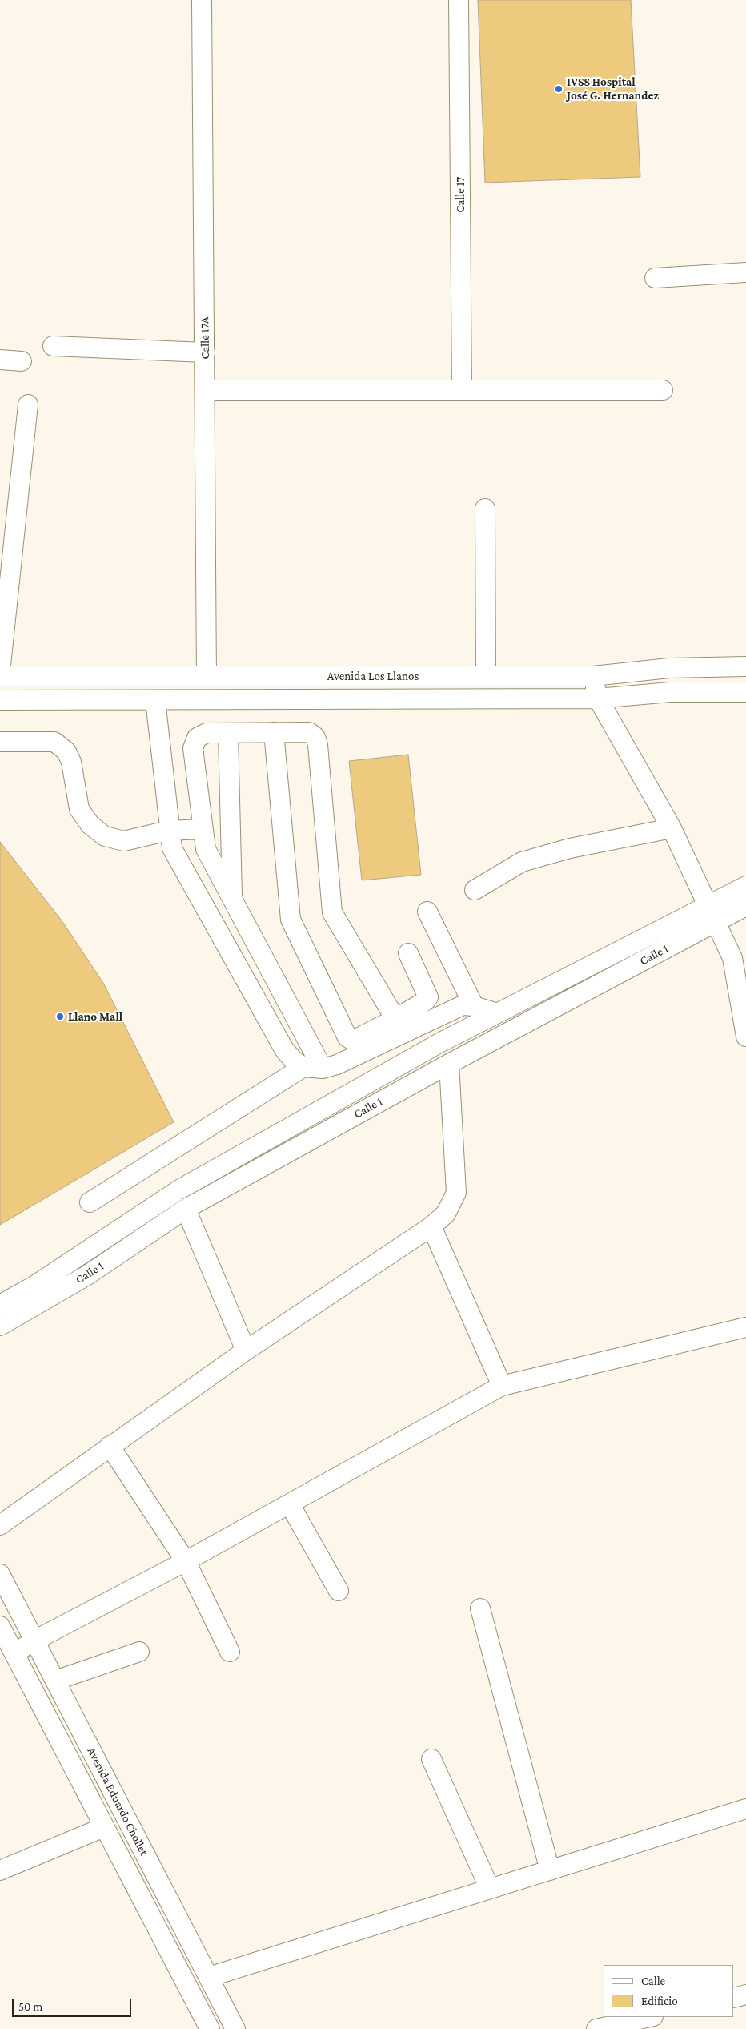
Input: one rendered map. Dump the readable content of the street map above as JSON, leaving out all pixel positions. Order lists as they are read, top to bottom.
{
  "streets": {
    "street": [
      "Calle 17",
      "Calle 17A",
      "Avenida Los Llanos",
      "Calle 1",
      "Avenida Eduardo Chollet"
    ]
  },
  "crossings": [
    ["Calle 17A", "Avenida Los Llanos"]
  ],
  "places": ["IVSS Hospital José G. Hernandez", "Llano Mall"],
  "legend": ["Calle", "Edificio"],
  "scale_bar": "50 m"
}
